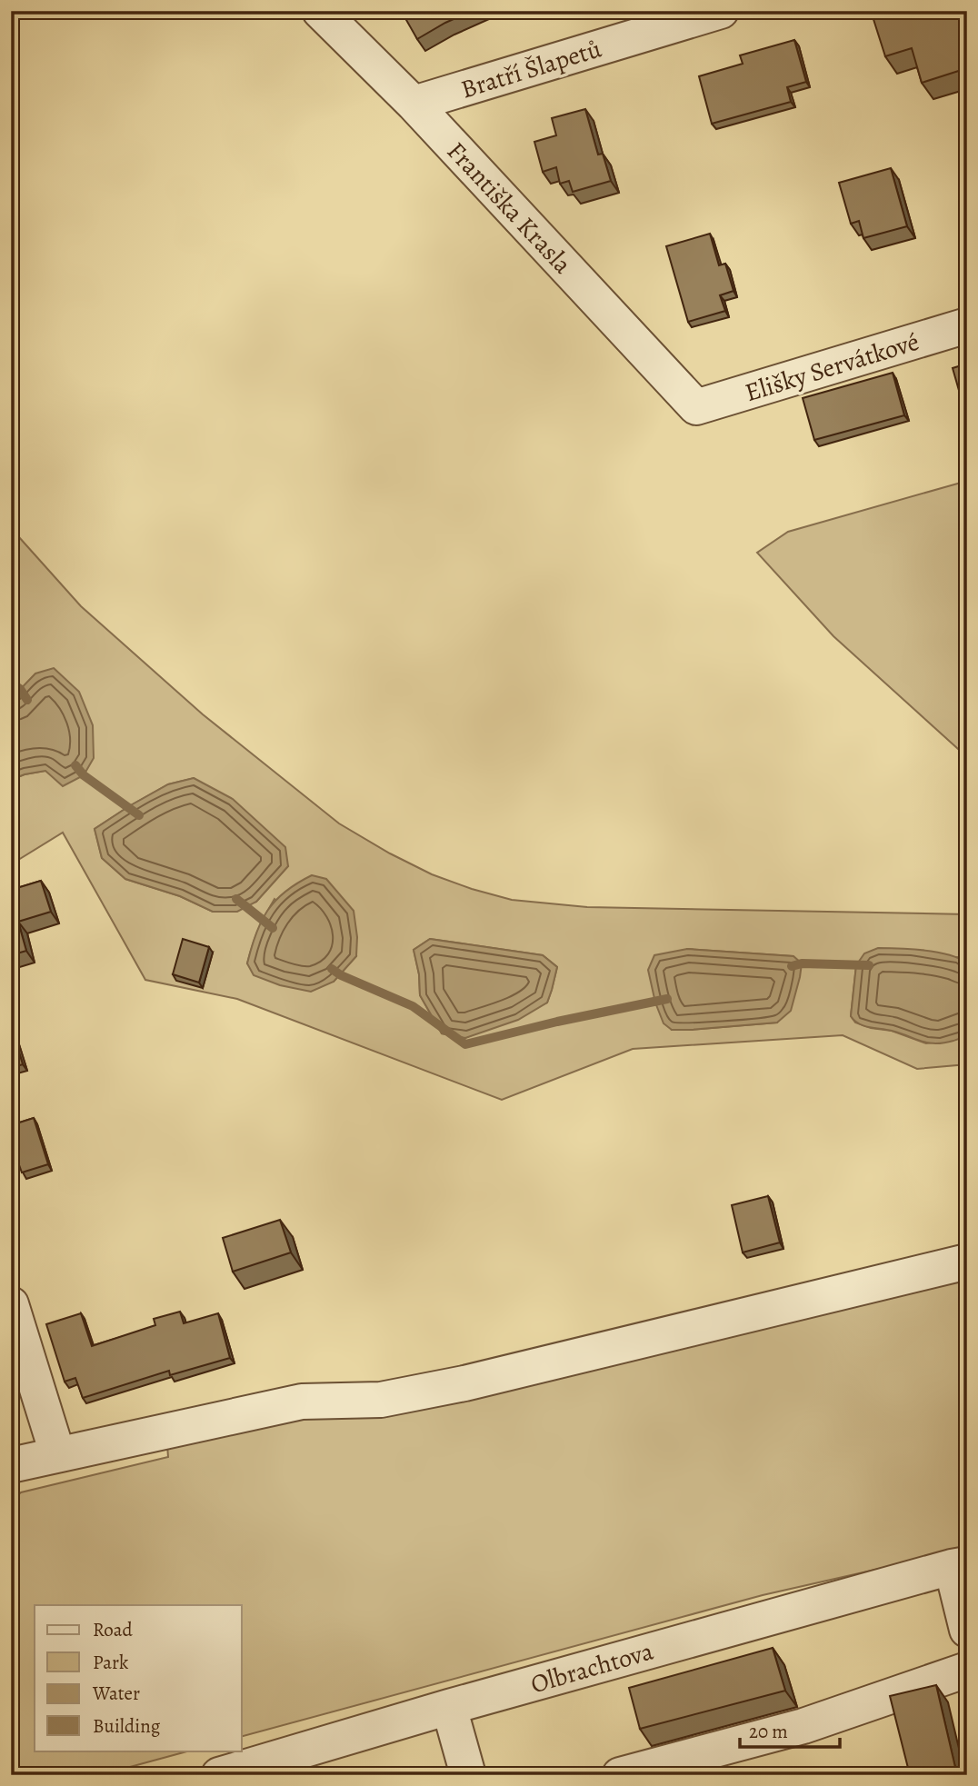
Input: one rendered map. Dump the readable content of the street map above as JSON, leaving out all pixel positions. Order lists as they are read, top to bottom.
{
  "streets": {
    "street": [
      "Bratří Šlapetů",
      "Františka Krasla",
      "Elišky Servátkové",
      "Olbrachtova"
    ]
  },
  "crossings": [
    ["Bratří Šlapetů", "Františka Krasla"],
    ["Františka Krasla", "Elišky Servátkové"]
  ],
  "legend": [
    "Road",
    "Park",
    "Water",
    "Building"
  ],
  "scale_bar": "20 m"
}
